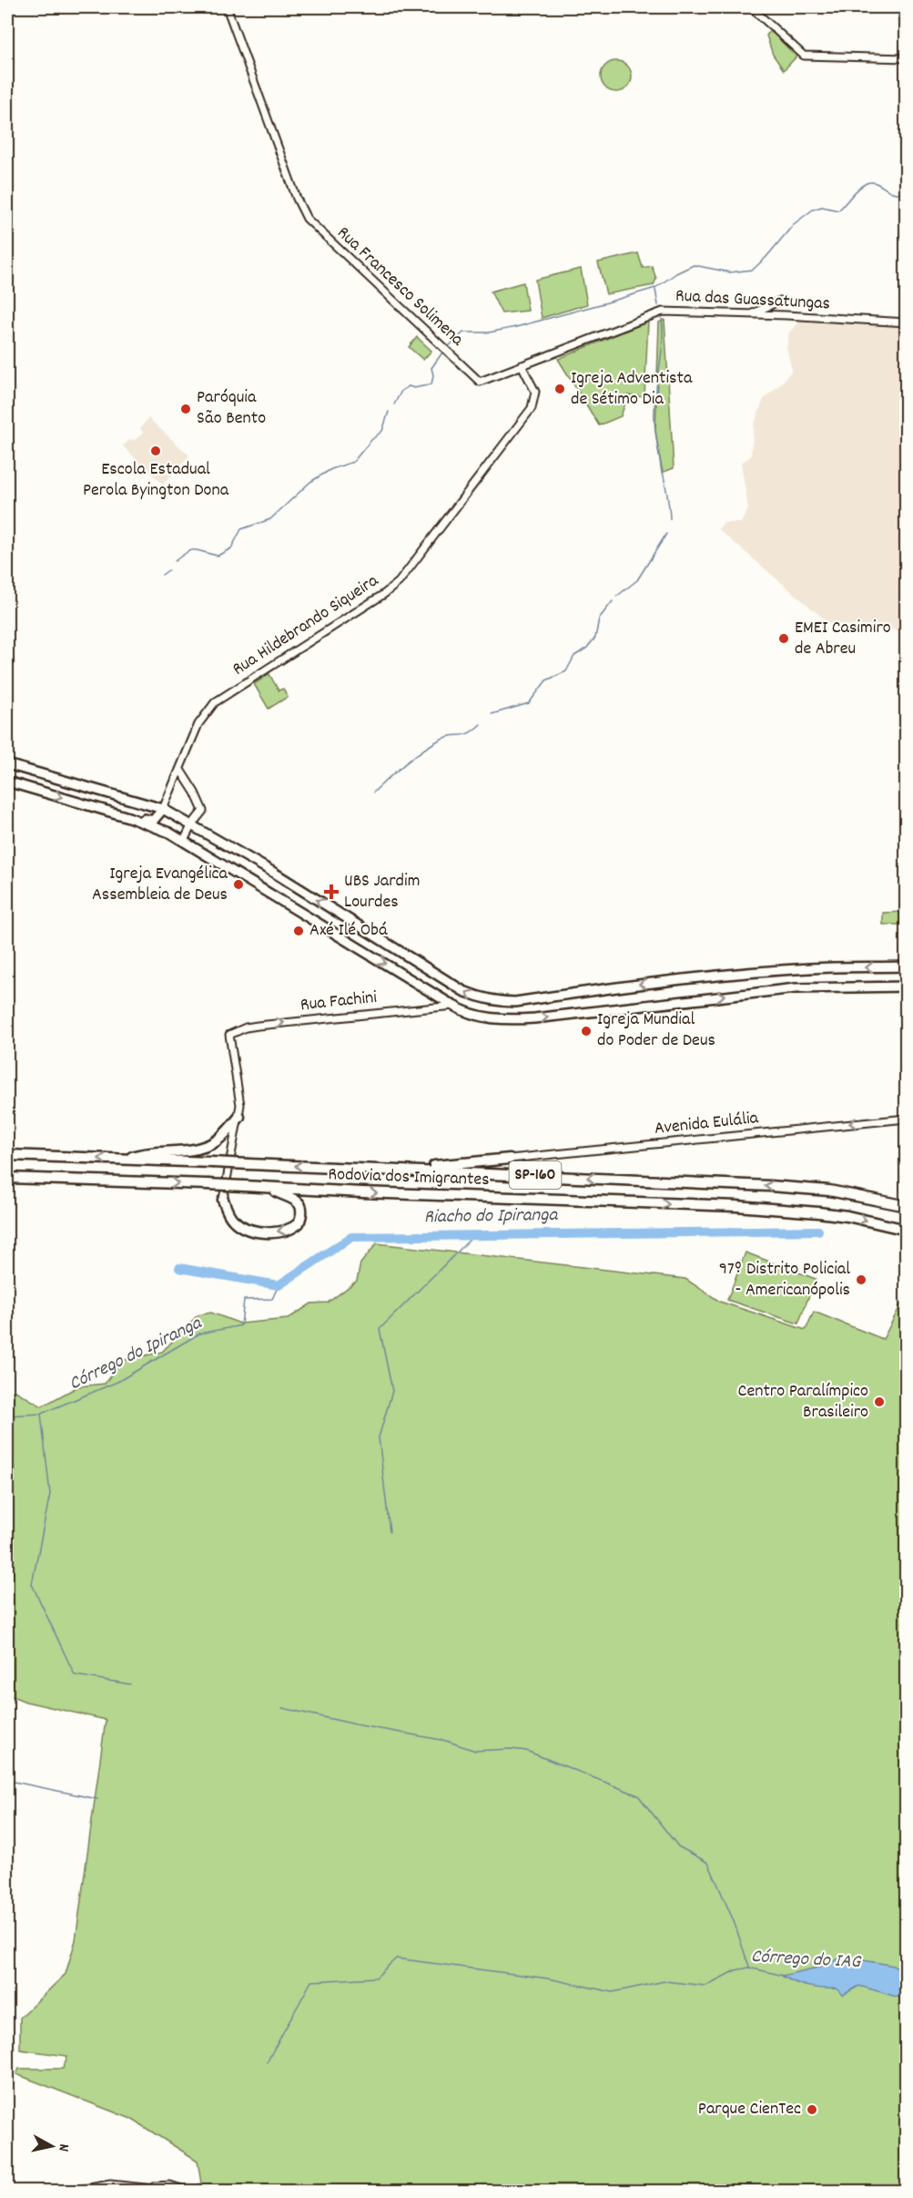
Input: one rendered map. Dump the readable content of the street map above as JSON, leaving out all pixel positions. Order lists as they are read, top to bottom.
{
  "streets": {
    "highway": ["SP-160", "Rodovia dos Imigrantes"],
    "street": [
      "Rua Francesco Solimena",
      "Rua das Guassatungas",
      "Rua Hildebrando Siqueira",
      "Rua Fachini",
      "Avenida Eulália"
    ]
  },
  "crossings": [
    ["Rua Francesco Solimena", "Rua das Guassatungas"],
    ["Rua das Guassatungas", "Rua Hildebrando Siqueira"]
  ],
  "one_way": ["Avenida Eulália"],
  "water": ["Riacho do Ipiranga", "Córrego do Ipiranga", "Córrego do IAG"],
  "places": {
    "other": [
      "Igreja Adventista de Sétimo Dia",
      "Paróquia São Bento",
      "Escola Estadual Perola Byington Dona",
      "EMEI Casimiro de Abreu",
      "Igreja Evangélica Assembleia de Deus",
      "Axé Ilé Obá",
      "Igreja Mundial do Poder de Deus",
      "97º Distrito Policial - Americanópolis",
      "Centro Paralímpico Brasileiro",
      "Parque CienTec"
    ],
    "health": ["UBS Jardim Lourdes"]
  },
  "north": "right"
}
